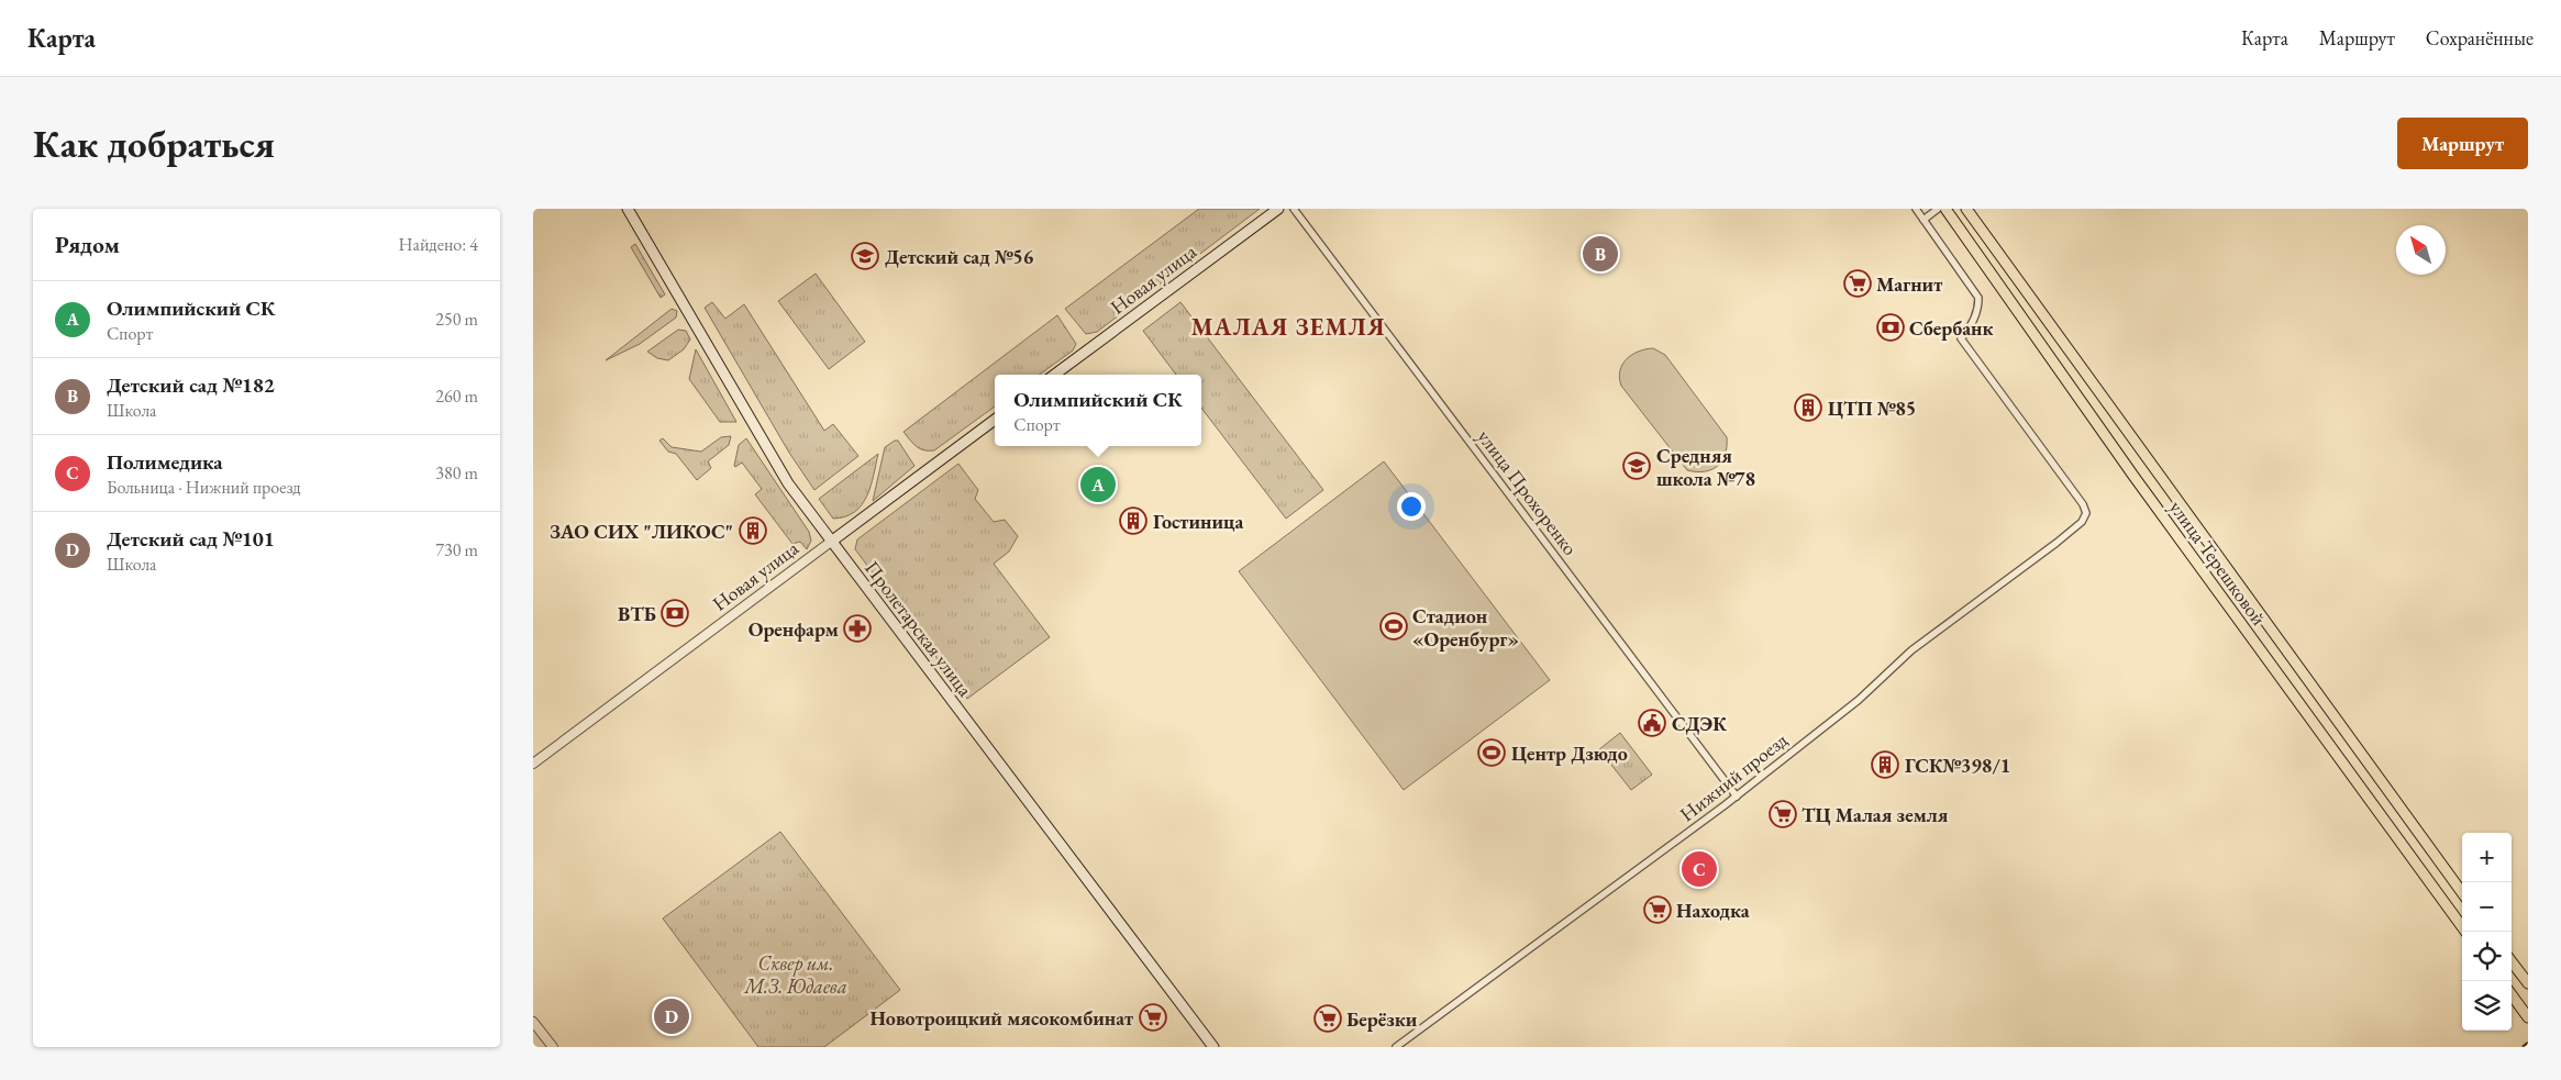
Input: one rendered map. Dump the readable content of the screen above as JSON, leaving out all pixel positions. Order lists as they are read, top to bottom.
{
  "streets": {
    "main road": ["Новая улица", "улица Терешковой", "Пролетарская улица"],
    "street": ["улица Прохоренко", "Нижний проезд"]
  },
  "crossings": [
    ["Новая улица", "Пролетарская улица"],
    ["улица Прохоренко", "Нижний проезд"]
  ],
  "districts": ["МАЛАЯ ЗЕМЛЯ"],
  "parks": ["Сквер им. М.З. Юдаева"],
  "places": {
    "school or university": ["Детский сад №56", "Средняя школа №78"],
    "supermarket": [
      "Магнит",
      "ТЦ Малая земля",
      "Находка",
      "Новотроицкий мясокомбинат",
      "Берёзки"
    ],
    "bank": ["Сбербанк", "ВТБ"],
    "building": [
      "ЦТП №85",
      "Гостиница",
      "ЗАО СИХ \"ЛИКОС\"",
      "ГСК№398/1"
    ],
    "sports": ["Стадион «Оренбург»", "Центр Дзюдо"],
    "pharmacy": ["Оренфарм"],
    "public building": ["СДЭК"]
  },
  "north": "top left",
  "page": {
    "header": "Карта",
    "nav": ["Карта", "Маршрут", "Сохранённые"],
    "buttons": "Маршрут",
    "title": "Как добраться",
    "heading": ["Рядом", "Найдено: 4"],
    "pins": [
      "B",
      "A",
      "C",
      "D"
    ],
    "list": [
      {
        "mark": "A",
        "name": "Олимпийский СК",
        "note": "Спорт",
        "value": "250 m"
      },
      {
        "mark": "B",
        "name": "Детский сад №182",
        "note": "Школа",
        "value": "260 m"
      },
      {
        "mark": "C",
        "name": "Полимедика",
        "note": "Больница · Нижний проезд",
        "value": "380 m"
      },
      {
        "mark": "D",
        "name": "Детский сад №101",
        "note": "Школа",
        "value": "730 m"
      }
    ],
    "popup": ["Олимпийский СК", "Спорт"],
    "map_buttons": ["+", "−"]
  }
}
